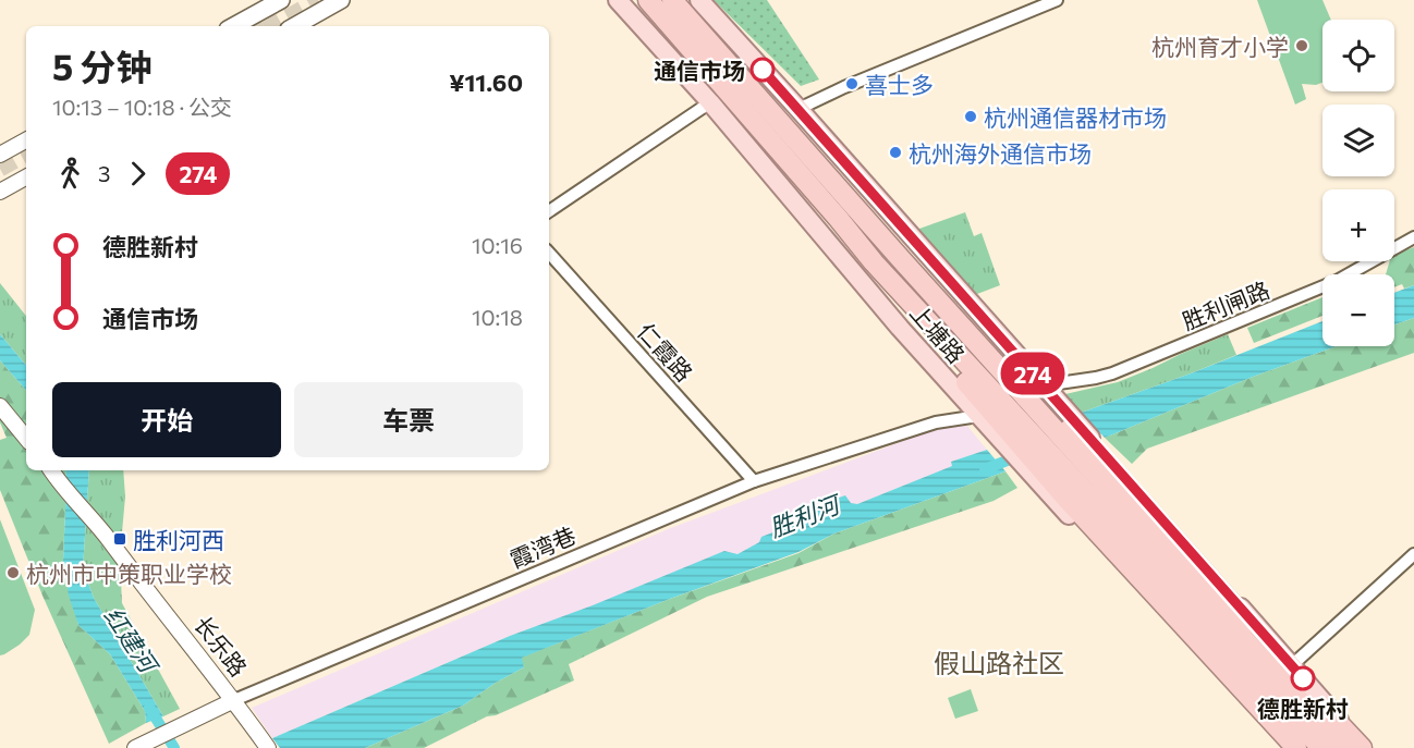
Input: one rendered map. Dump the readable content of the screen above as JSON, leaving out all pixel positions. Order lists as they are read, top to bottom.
{
  "streets": {
    "main road": ["上塘路"],
    "street": [
      "胜利闸路",
      "仁霞路",
      "霞湾巷",
      "长乐路"
    ]
  },
  "crossings": [
    ["胜利闸路", "上塘路"],
    ["上塘路", "霞湾巷"],
    ["仁霞路", "霞湾巷"],
    ["霞湾巷", "长乐路"]
  ],
  "districts": ["假山路社区"],
  "water": ["胜利河", "红建河"],
  "places": {
    "other": [
      "杭州育才小学",
      "通信市场",
      "喜士多",
      "杭州通信器材市场",
      "杭州海外通信市场",
      "杭州市中策职业学校",
      "德胜新村"
    ],
    "transit": ["胜利河西"]
  },
  "lines": ["bus line 274"],
  "page": {
    "on_map": "274",
    "map_buttons": ["+", "−"],
    "heading": ["5 分钟", "10:13 – 10:18 · 公交", "¥11.60"],
    "legs": ["3", "274"],
    "list": [
      {
        "name": "德胜新村",
        "value": "10:16"
      },
      {
        "name": "通信市场",
        "value": "10:18"
      }
    ],
    "buttons": ["开始", "车票"]
  }
}
